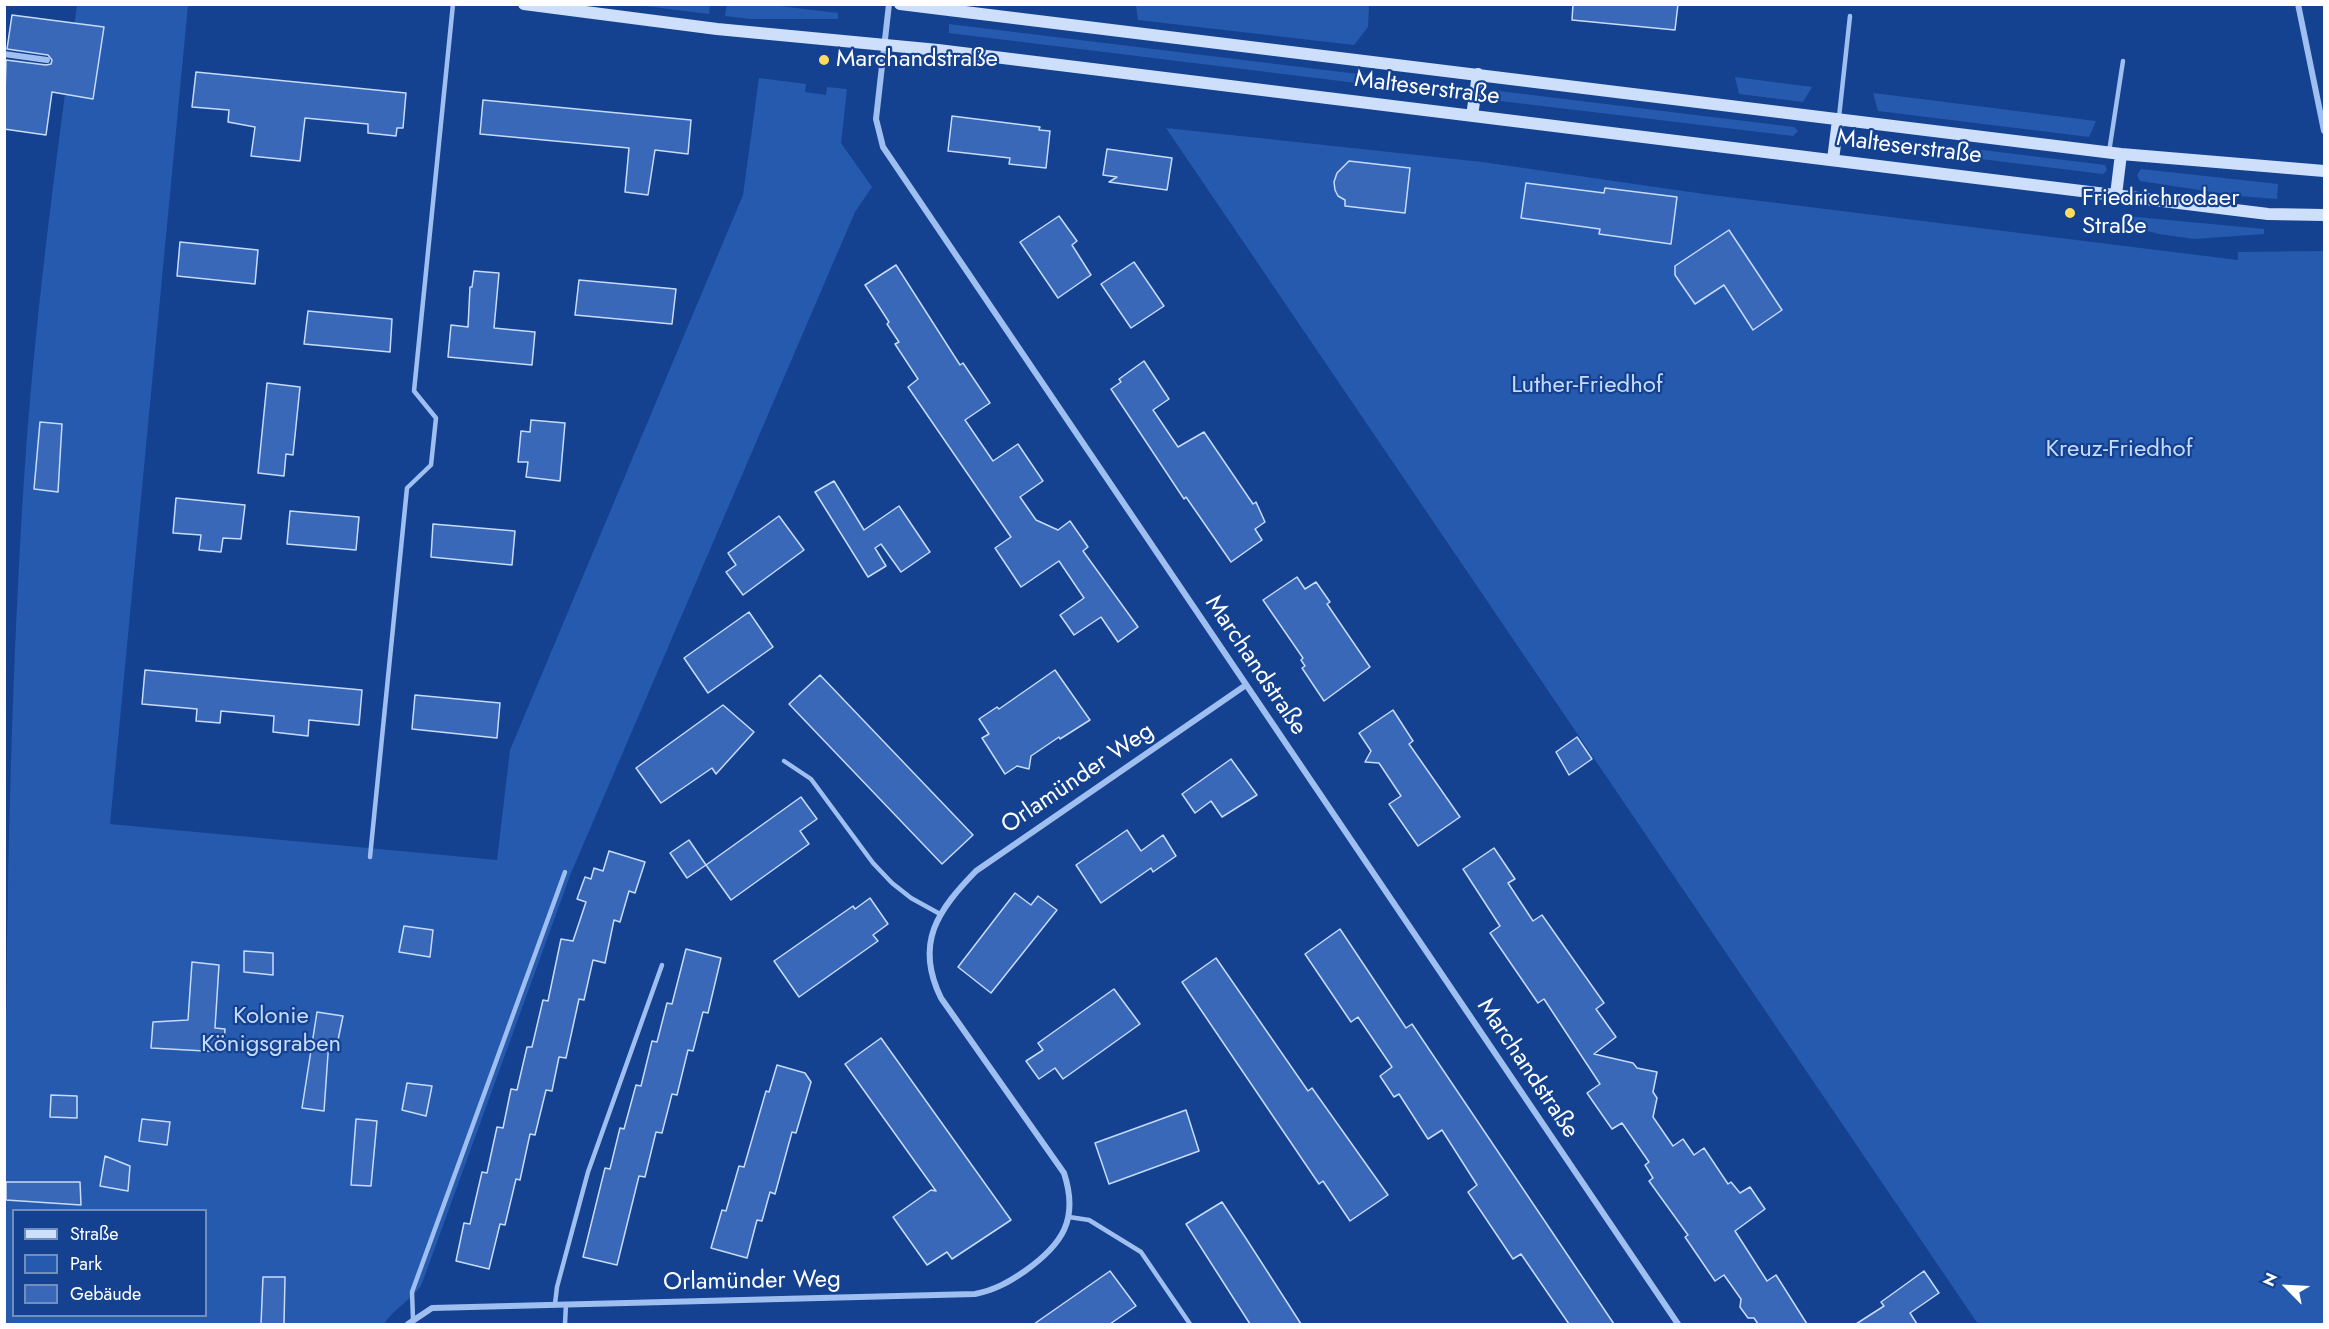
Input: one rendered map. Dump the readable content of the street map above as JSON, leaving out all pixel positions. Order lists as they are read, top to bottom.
{
  "streets": {
    "main road": ["Malteserstraße"],
    "street": ["Marchandstraße", "Orlamünder Weg"]
  },
  "crossings": [
    ["Malteserstraße", "Marchandstraße"],
    ["Marchandstraße", "Orlamünder Weg"]
  ],
  "parks": ["Luther-Friedhof", "Kreuz-Friedhof", "Kolonie Königsgraben"],
  "places": ["Marchandstraße", "Friedrichrodaer Straße"],
  "legend": ["Straße", "Park", "Gebäude"],
  "north": "top left"
}
